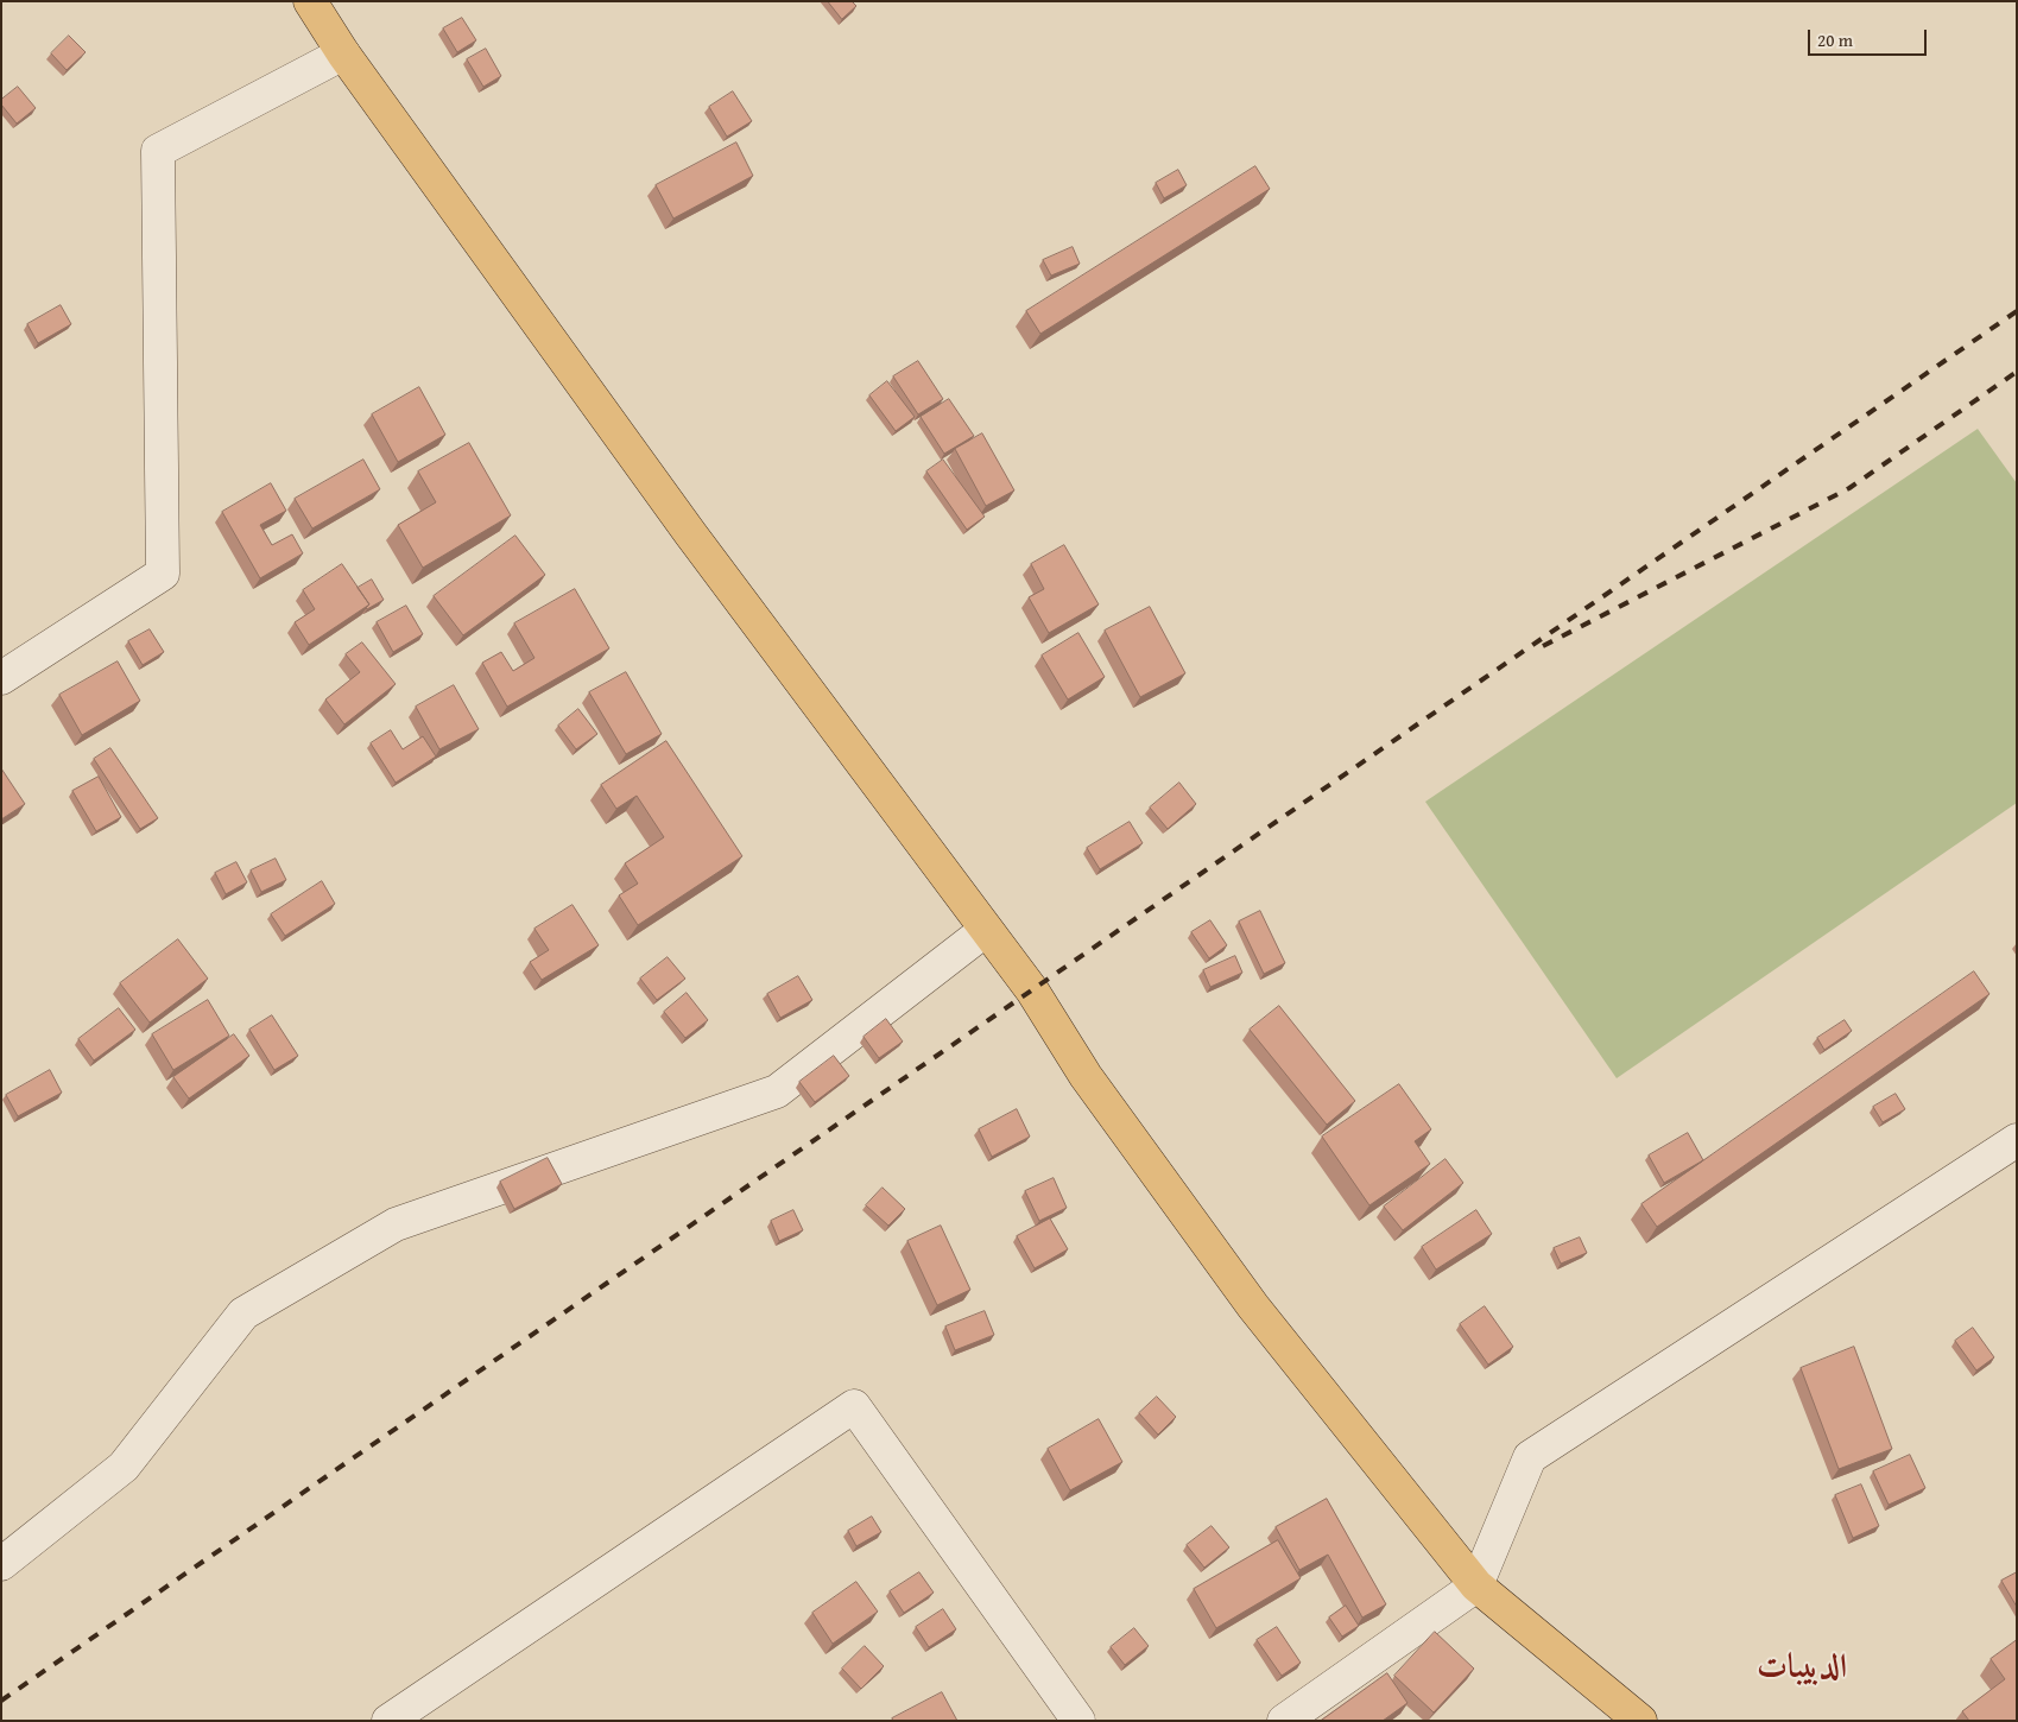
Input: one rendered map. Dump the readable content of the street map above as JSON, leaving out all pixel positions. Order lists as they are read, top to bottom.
{
  "districts": ["الدبيبات"],
  "scale_bar": "20 m"
}
